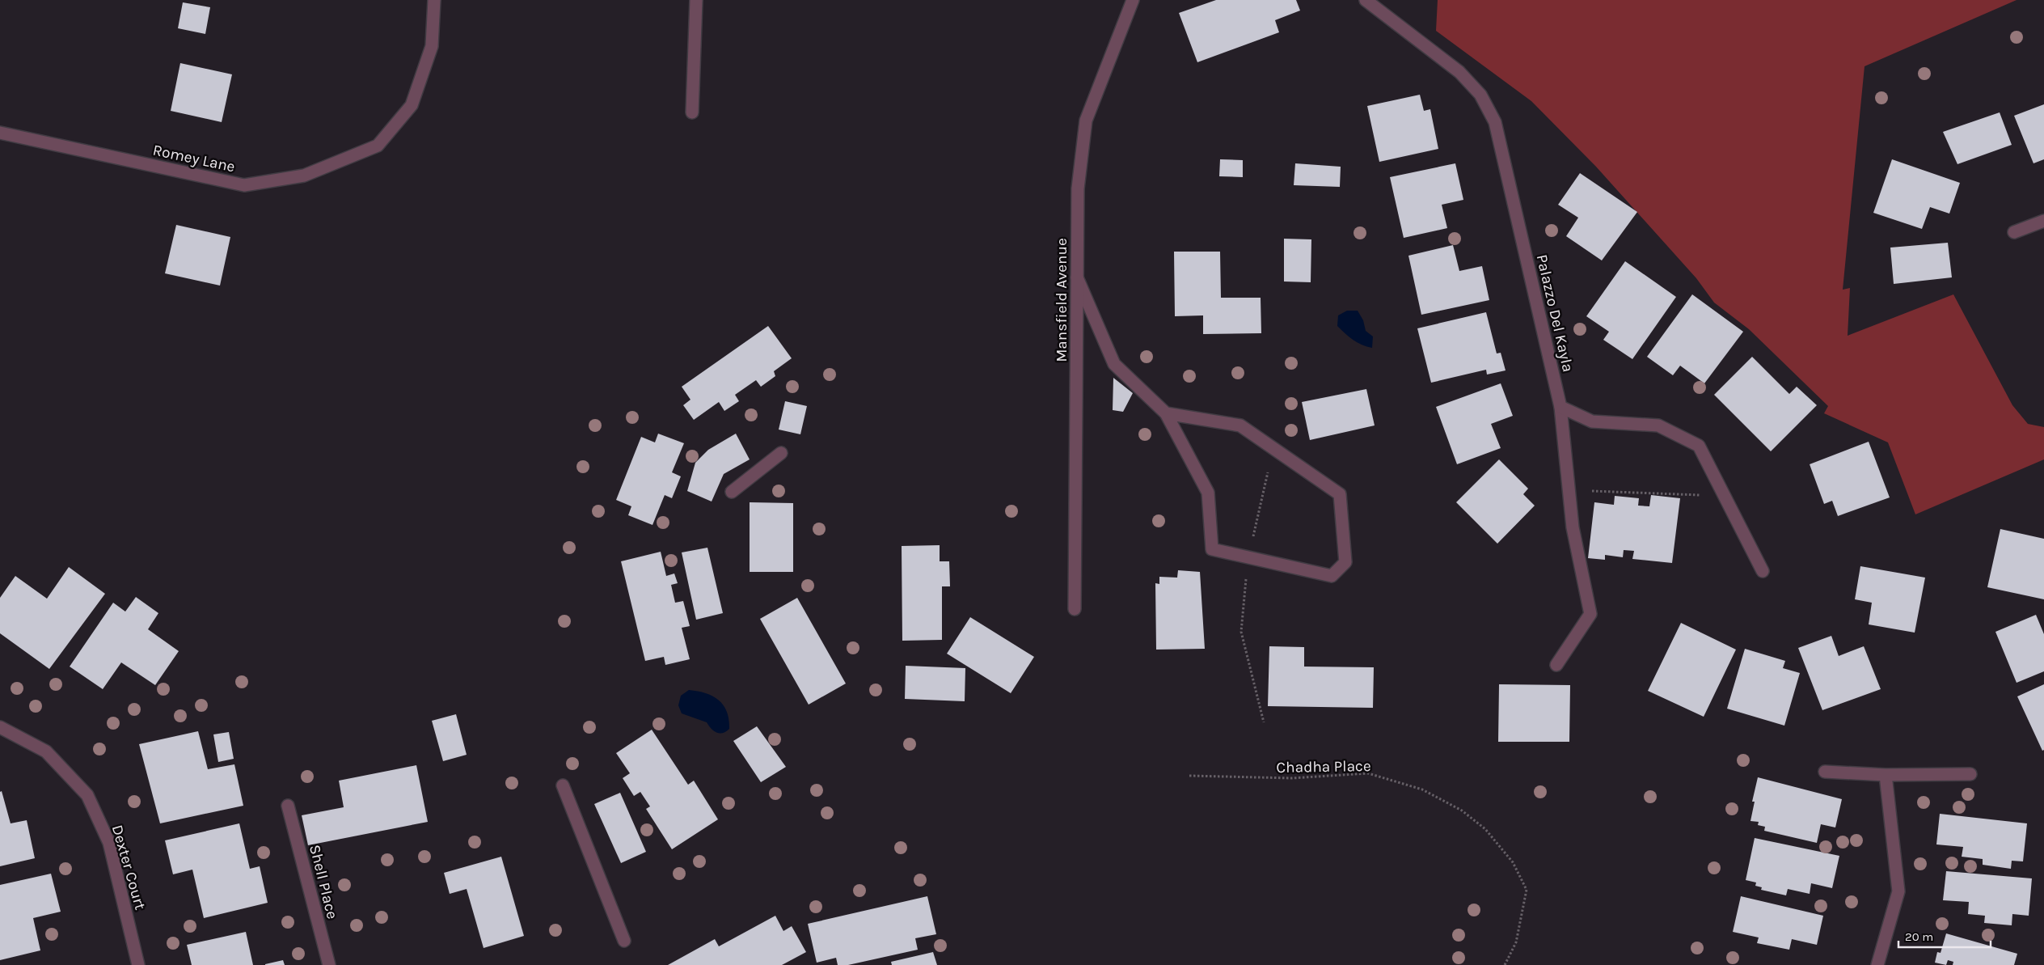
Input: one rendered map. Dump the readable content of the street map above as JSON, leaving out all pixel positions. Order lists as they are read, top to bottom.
{
  "streets": {
    "street": [
      "Romey Lane",
      "Mansfield Avenue",
      "Palazzo Del Kayla",
      "Dexter Court",
      "Shell Place"
    ],
    "path": ["Chadha Place"]
  },
  "scale_bar": "20 m"
}
